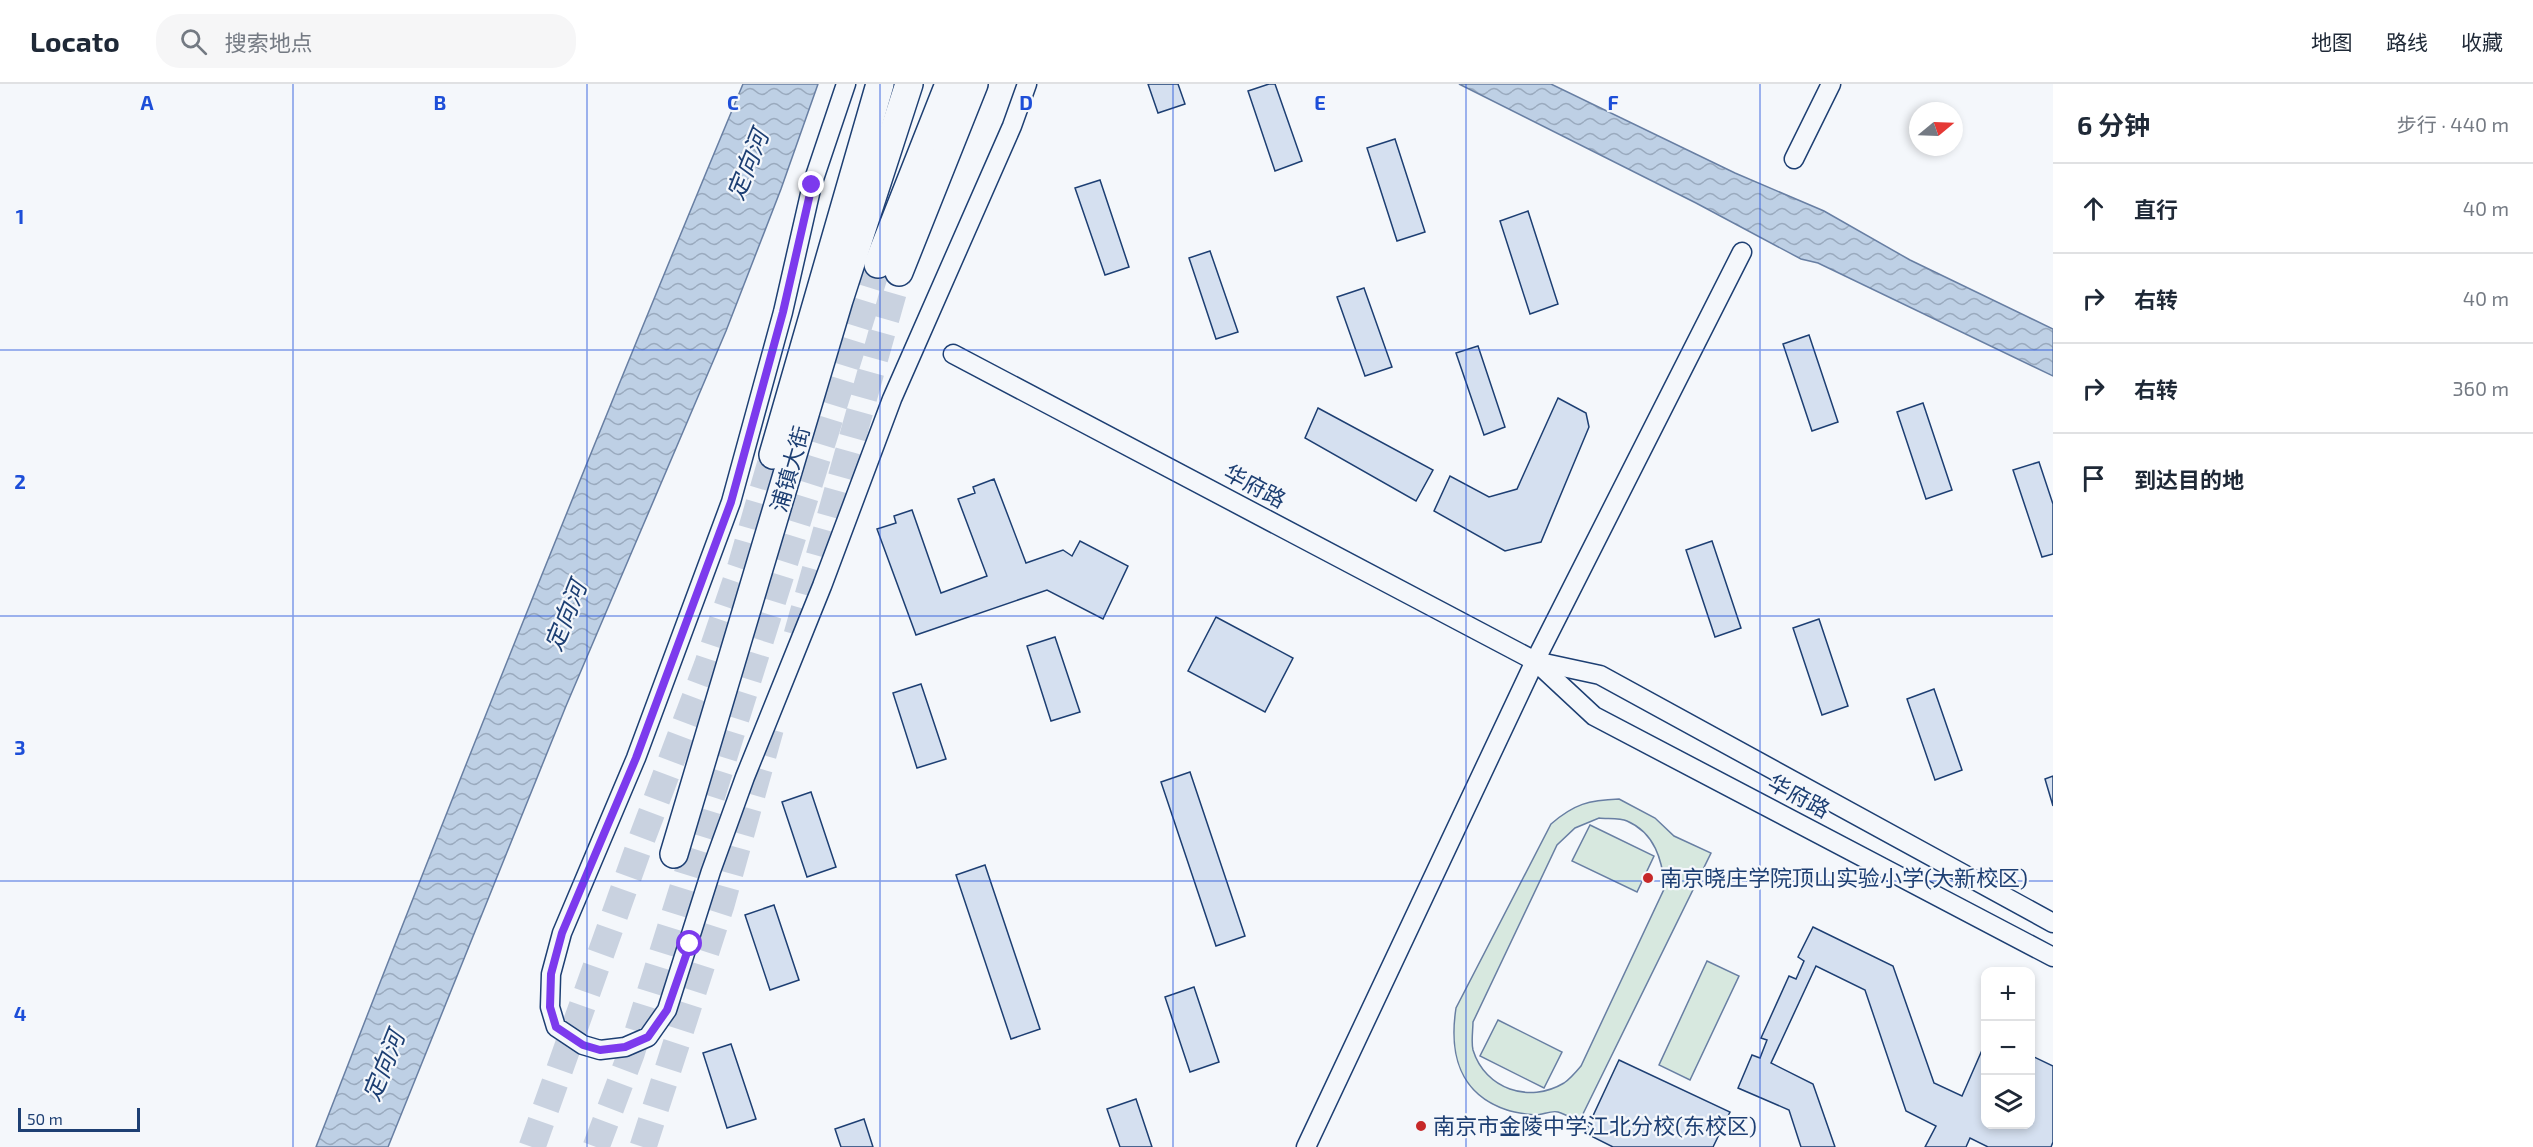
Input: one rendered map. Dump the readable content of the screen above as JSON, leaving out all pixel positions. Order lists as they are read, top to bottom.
{
  "streets": {
    "highway": ["浦镇大街"],
    "street": ["华府路"]
  },
  "water": ["定向河"],
  "places": ["南京晓庄学院顶山实验小学(大新校区)", "南京市金陵中学江北分校(东校区)"],
  "scale_bar": "50 m",
  "north": "right",
  "page": {
    "header": "Locato",
    "search": "搜索地点",
    "nav": ["地图", "路线", "收藏"],
    "heading": ["6 分钟", "步行 · 440 m"],
    "list": [
      ["直行", "40 m"],
      ["右转", "40 m"],
      ["右转", "360 m"],
      "到达目的地"
    ],
    "map_buttons": ["+", "−"],
    "scale": "50 m"
  },
  "grid": {
    "columns": [
      "A",
      "B",
      "C",
      "D",
      "E",
      "F"
    ],
    "rows": [
      "1",
      "2",
      "3",
      "4"
    ]
  }
}
